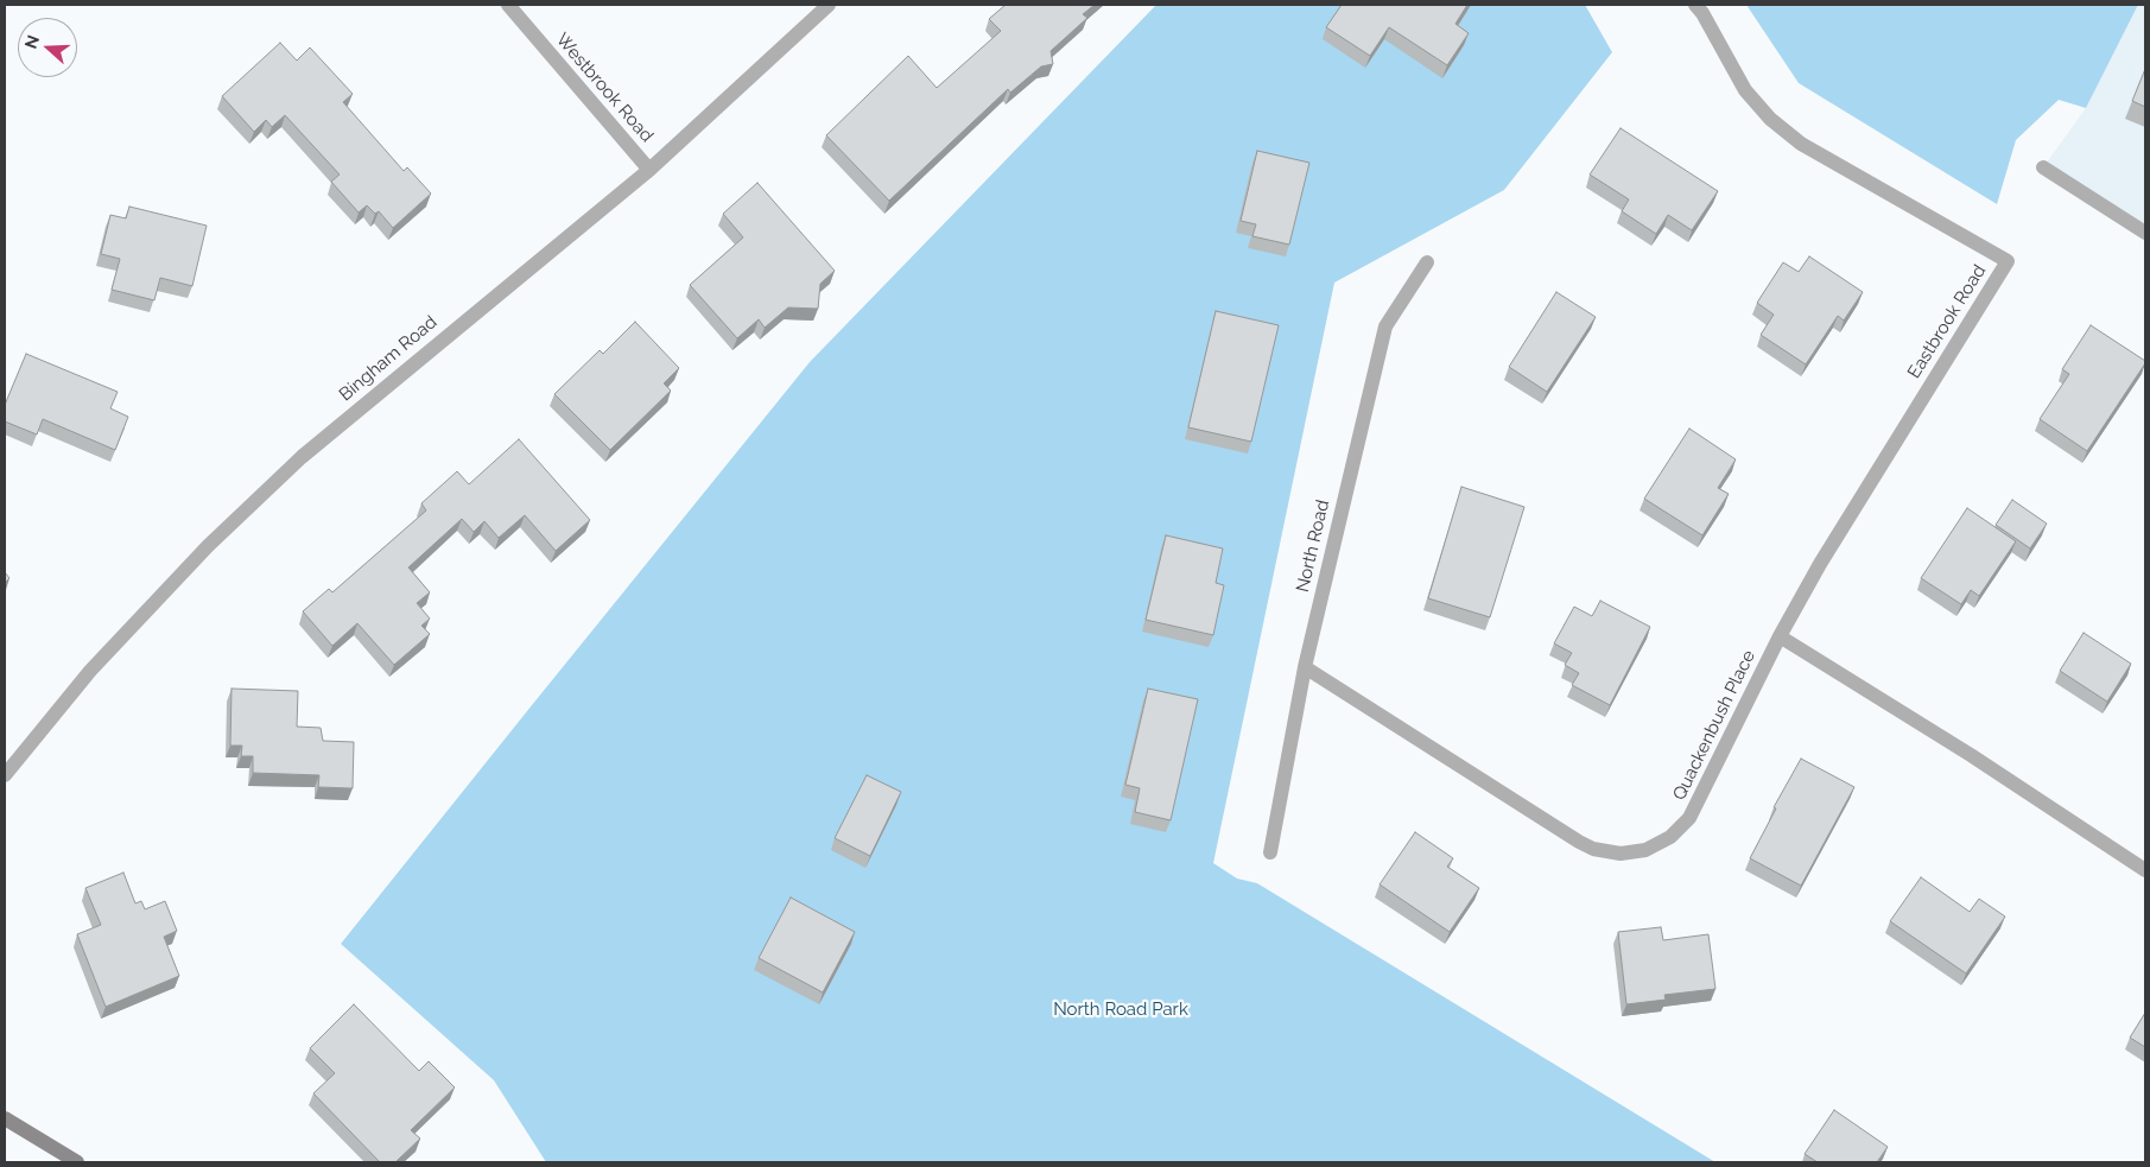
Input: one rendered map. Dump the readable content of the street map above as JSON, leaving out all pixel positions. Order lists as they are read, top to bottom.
{
  "streets": {
    "street": [
      "Westbrook Road",
      "Eastbrook Road",
      "Bingham Road",
      "North Road",
      "Quackenbush Place"
    ]
  },
  "crossings": [
    ["Westbrook Road", "Bingham Road"],
    ["Eastbrook Road", "Quackenbush Place"],
    ["North Road", "Quackenbush Place"]
  ],
  "parks": ["North Road Park"],
  "north": "left"
}
